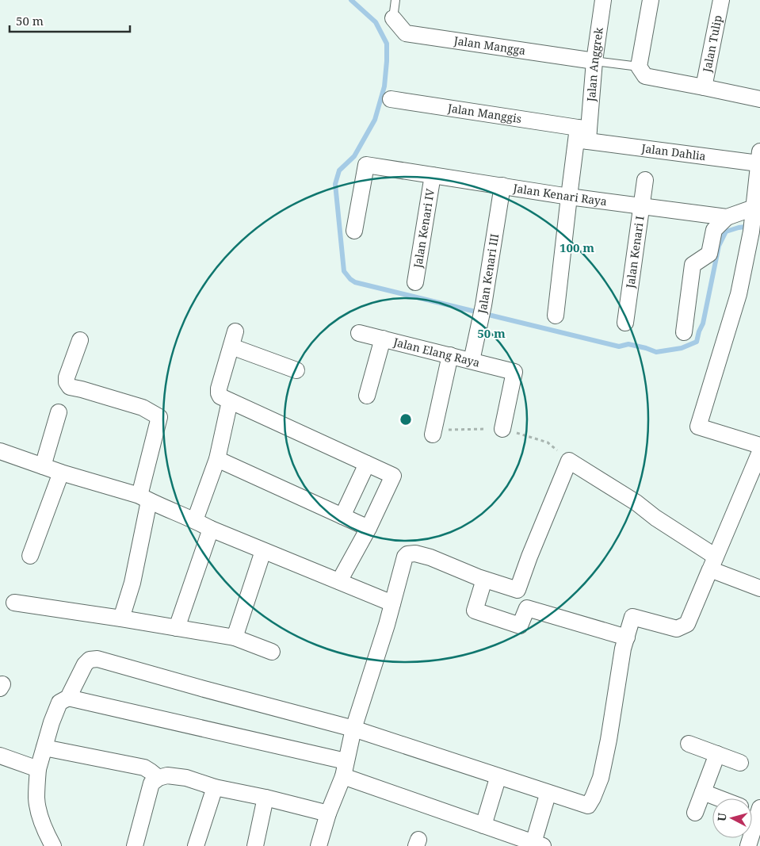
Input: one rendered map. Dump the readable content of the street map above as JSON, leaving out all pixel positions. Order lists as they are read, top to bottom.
{
  "streets": {
    "street": [
      "Jalan Tulip",
      "Jalan Mangga",
      "Jalan Anggrek",
      "Jalan Manggis",
      "Jalan Dahlia",
      "Jalan Kenari Raya",
      "Jalan Kenari IV",
      "Jalan Kenari I",
      "Jalan Kenari III",
      "Jalan Elang Raya"
    ]
  },
  "crossings": [
    ["Jalan Mangga", "Jalan Anggrek"],
    ["Jalan Anggrek", "Jalan Manggis"],
    ["Jalan Anggrek", "Jalan Dahlia"],
    ["Jalan Anggrek", "Jalan Kenari Raya"],
    ["Jalan Manggis", "Jalan Dahlia"],
    ["Jalan Kenari Raya", "Jalan Kenari IV"],
    ["Jalan Kenari Raya", "Jalan Kenari I"],
    ["Jalan Kenari Raya", "Jalan Kenari III"],
    ["Jalan Kenari III", "Jalan Elang Raya"]
  ],
  "scale_bar": "50 m",
  "north": "left",
  "rings": ["100 m", "50 m"]
}
